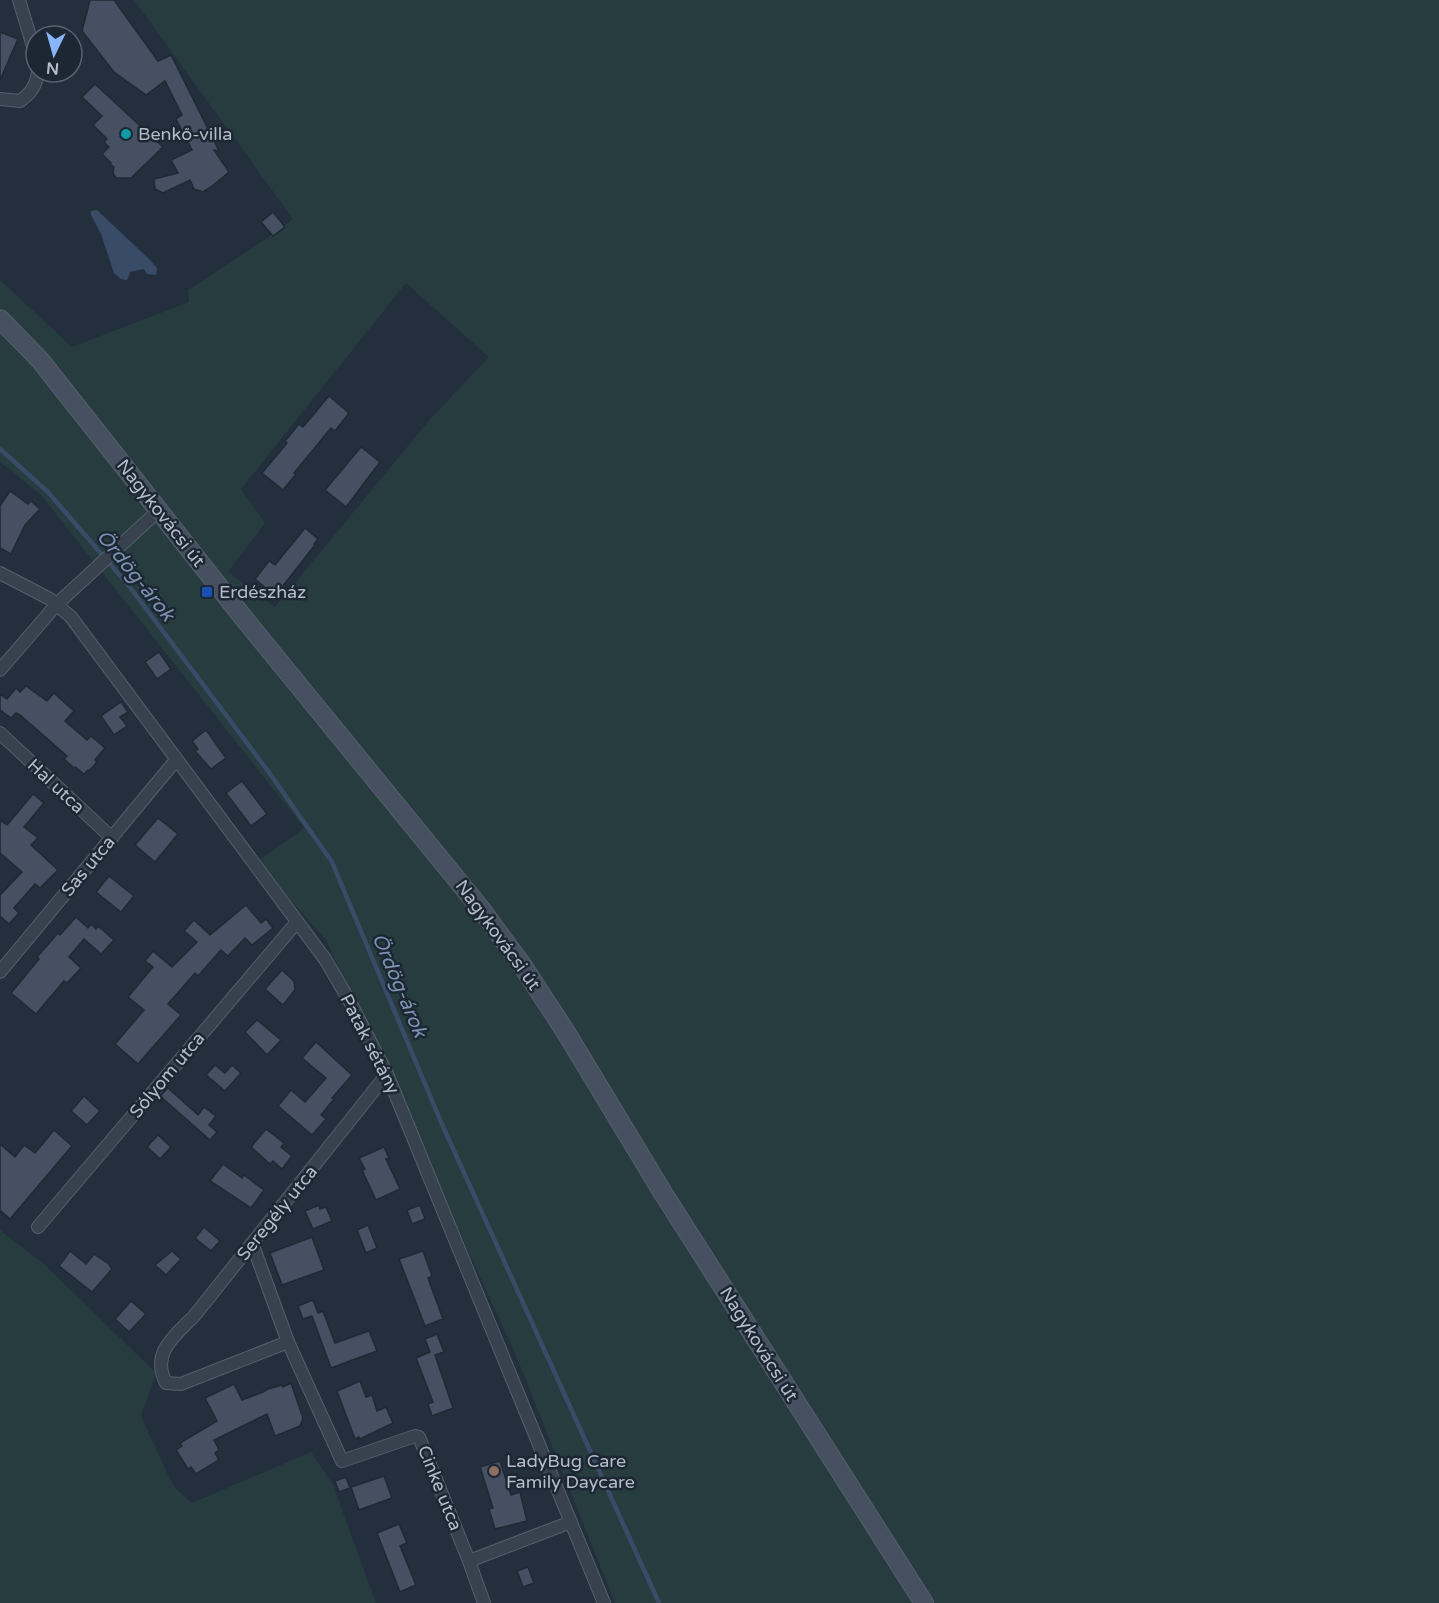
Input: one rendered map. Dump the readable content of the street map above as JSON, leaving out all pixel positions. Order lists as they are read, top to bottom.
{
  "streets": {
    "street": [
      "Nagykovácsi út",
      "Hal utca",
      "Sas utca",
      "Patak sétány",
      "Sólyom utca",
      "Seregély utca",
      "Cinke utca"
    ]
  },
  "crossings": [
    ["Hal utca", "Sas utca"],
    ["Sas utca", "Patak sétány"],
    ["Patak sétány", "Sólyom utca"],
    ["Patak sétány", "Seregély utca"],
    ["Seregély utca", "Cinke utca"]
  ],
  "water": ["Ördög-árok"],
  "places": {
    "other": ["Benkő-villa", "LadyBug Care Family Daycare"],
    "transit": ["Erdészház"]
  },
  "north": "bottom"
}
